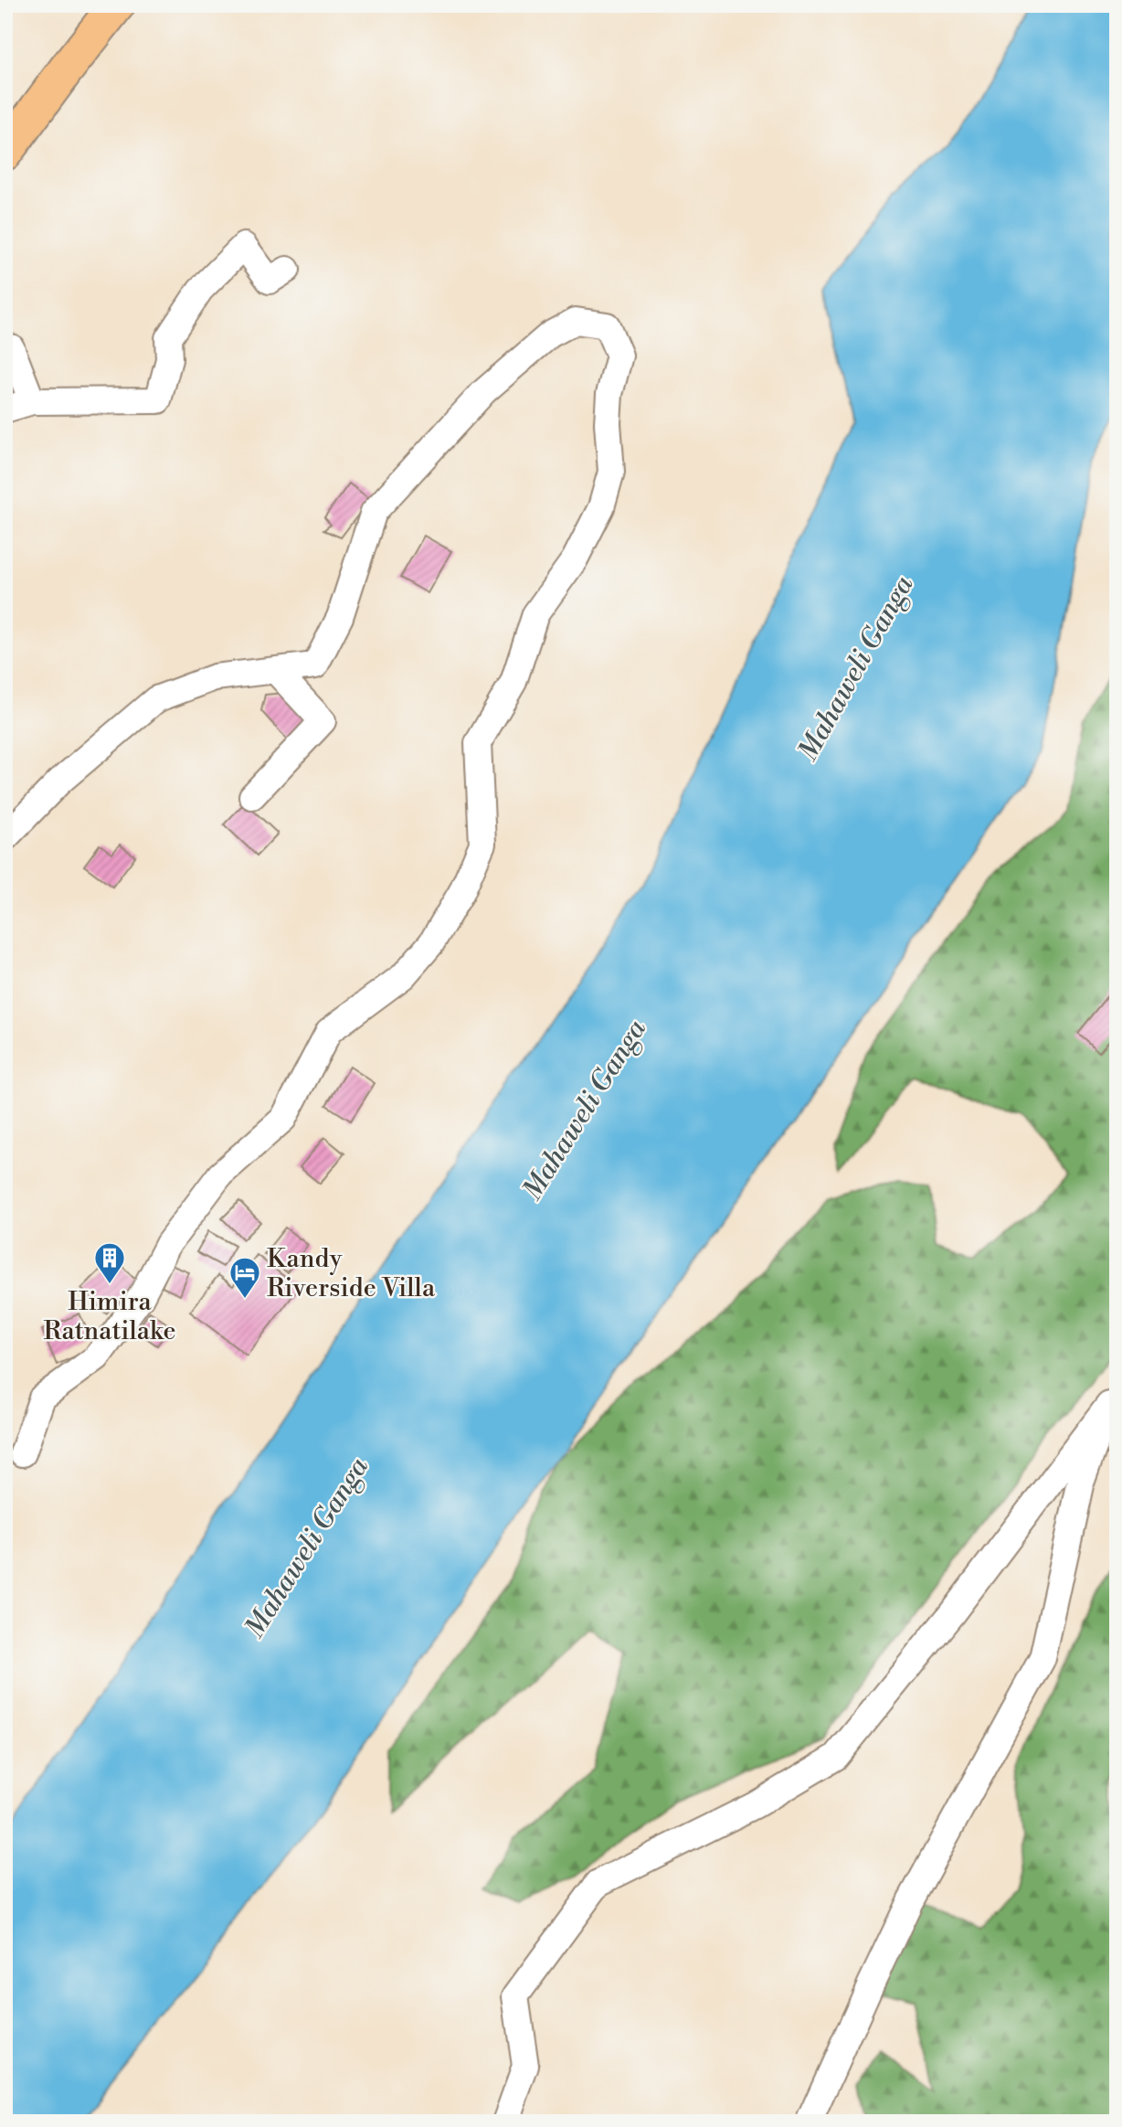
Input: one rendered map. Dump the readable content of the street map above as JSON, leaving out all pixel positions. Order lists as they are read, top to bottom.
{
  "water": ["Mahaweli Ganga"],
  "places": {
    "building": ["Himira Ratnatilake"],
    "hotel": ["Kandy Riverside Villa"]
  }
}
